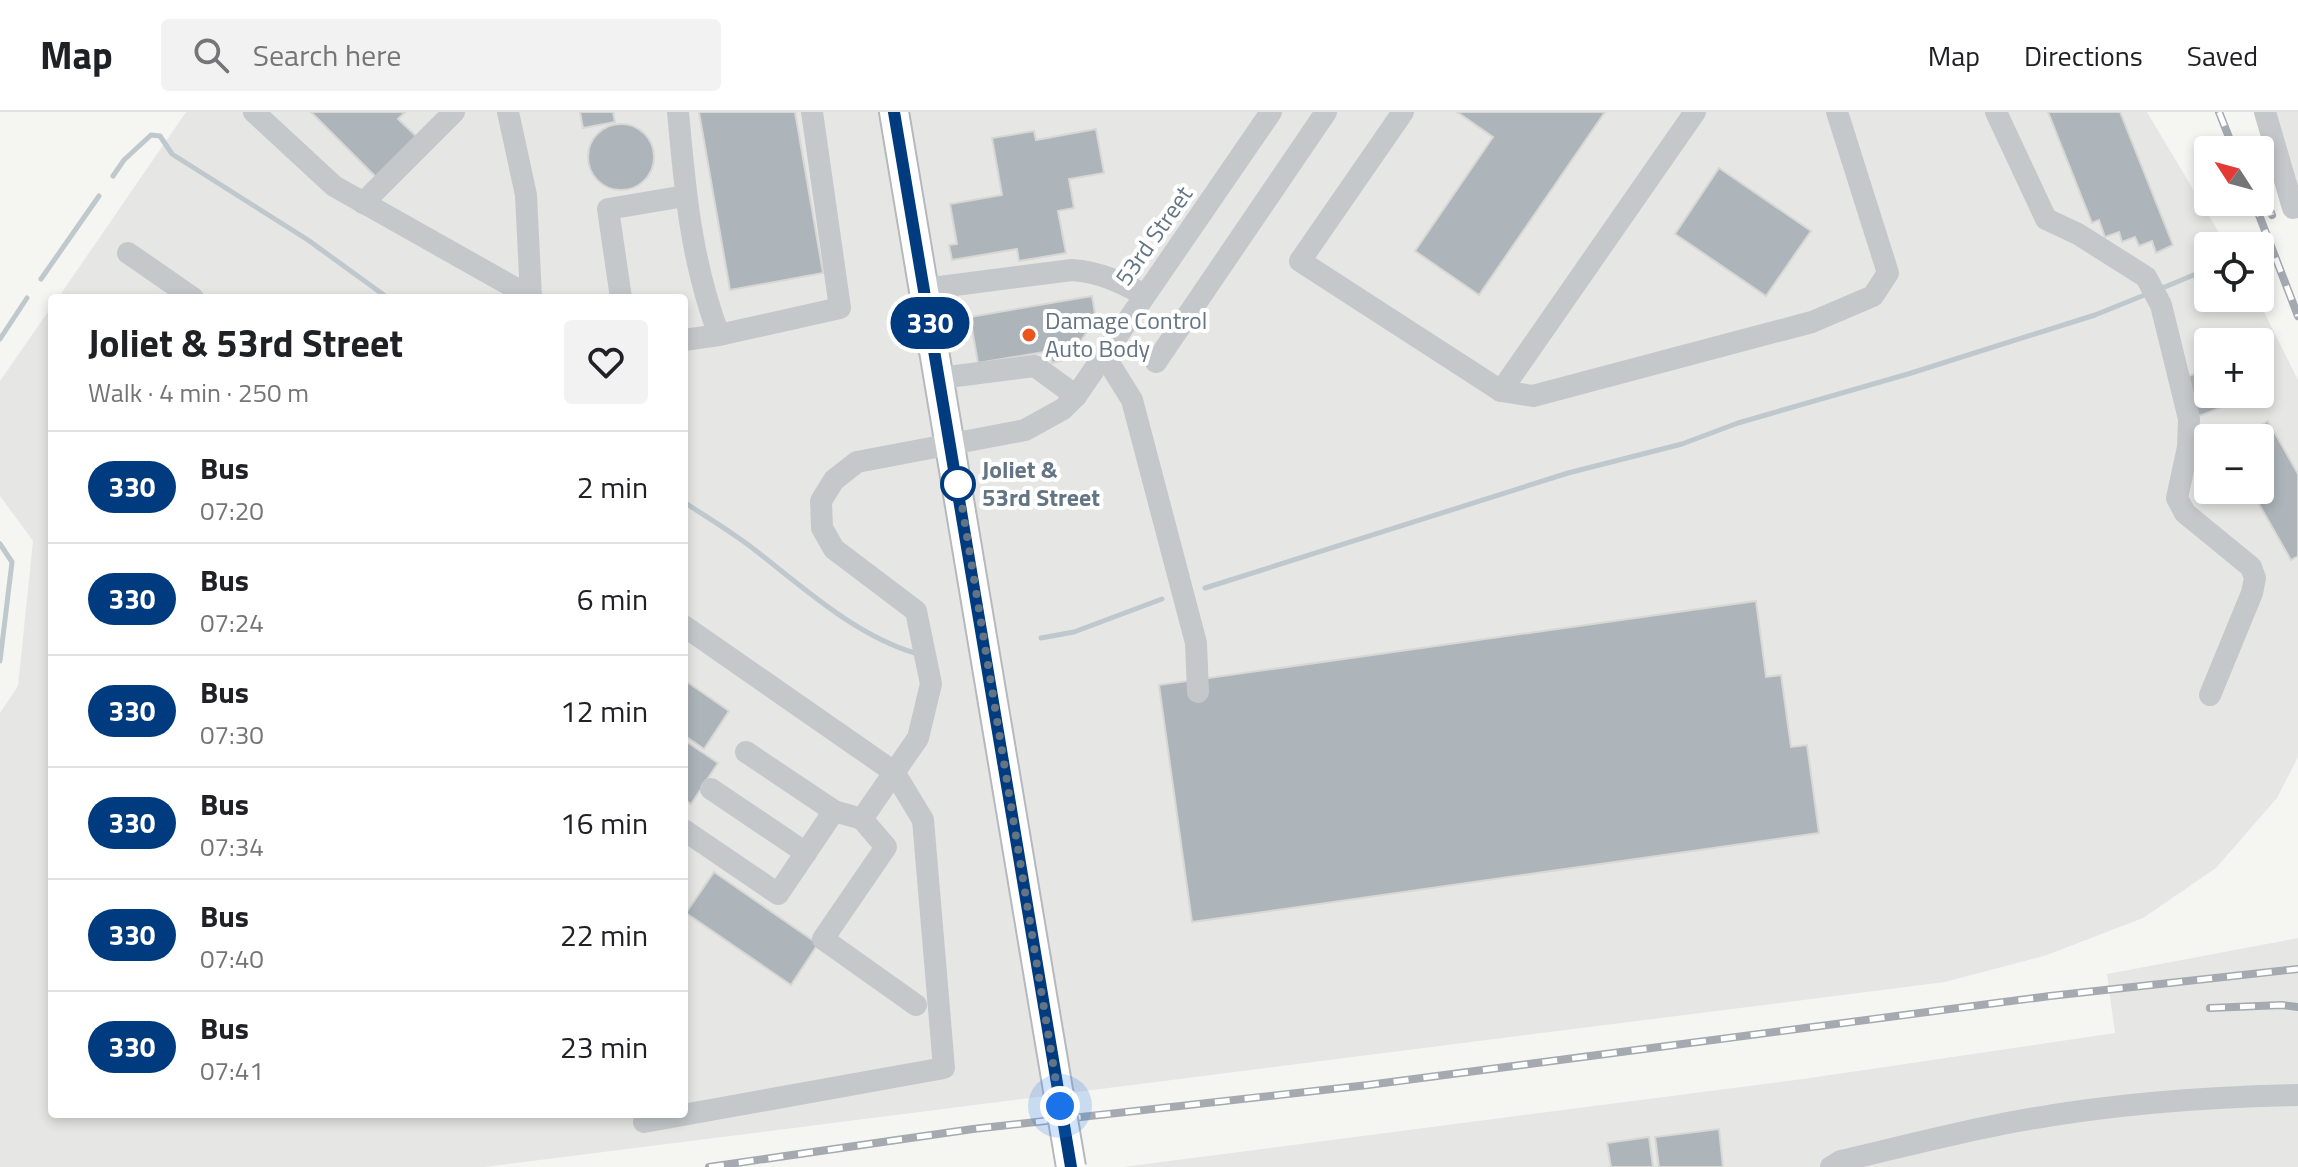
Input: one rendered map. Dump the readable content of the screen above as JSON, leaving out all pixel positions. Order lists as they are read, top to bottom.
{
  "streets": {
    "street": ["53rd Street"]
  },
  "places": ["Damage Control Auto Body", "Joliet & 53rd Street"],
  "lines": ["bus line 330"],
  "north": "top left",
  "page": {
    "header": "Map",
    "search": "Search here",
    "nav": ["Map", "Directions", "Saved"],
    "on_map": "330",
    "map_buttons": ["+", "−"],
    "heading": ["Joliet & 53rd Street", "Walk · 4 min · 250 m"],
    "list": [
      {
        "mark": "330",
        "name": "Bus",
        "note": "07:20",
        "value": "2 min"
      },
      {
        "mark": "330",
        "name": "Bus",
        "note": "07:24",
        "value": "6 min"
      },
      {
        "mark": "330",
        "name": "Bus",
        "note": "07:30",
        "value": "12 min"
      },
      {
        "mark": "330",
        "name": "Bus",
        "note": "07:34",
        "value": "16 min"
      },
      {
        "mark": "330",
        "name": "Bus",
        "note": "07:40",
        "value": "22 min"
      },
      {
        "mark": "330",
        "name": "Bus",
        "note": "07:41",
        "value": "23 min"
      }
    ]
  }
}
